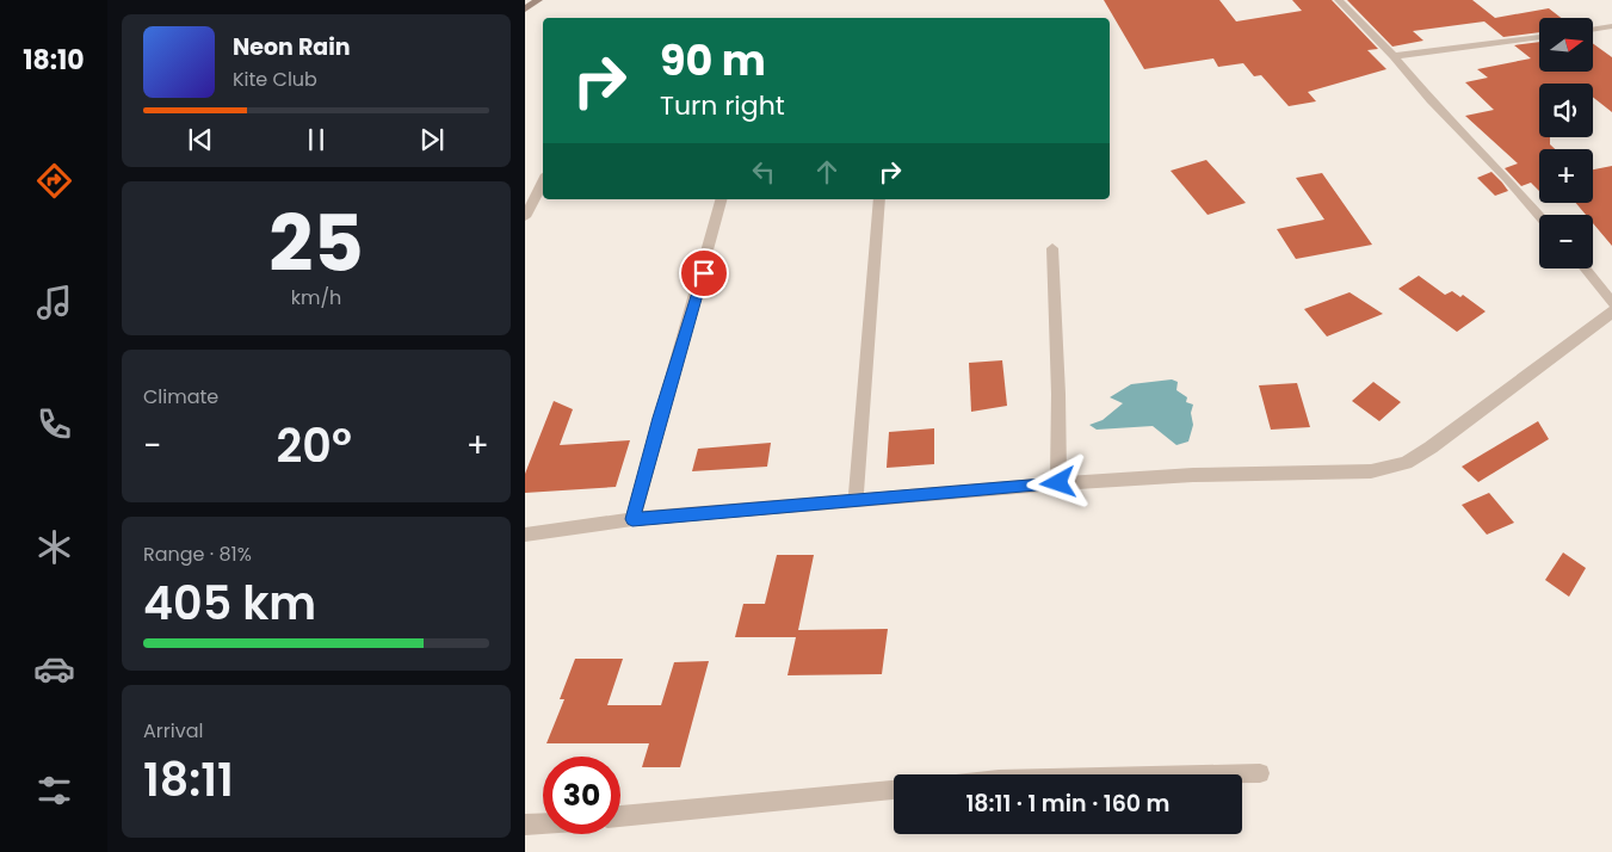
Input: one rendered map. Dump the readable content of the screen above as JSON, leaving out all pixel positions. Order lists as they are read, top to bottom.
{
  "north": "right",
  "page": {
    "tabs": "18:10",
    "map_buttons": ["+", "−"],
    "turn": ["90 m", "Turn right"],
    "song": ["Neon Rain", "Kite Club"],
    "tile": [
      ["25", "km/h"],
      "Climate",
      ["Range · 81%", "405 km"],
      ["Arrival", "18:11"]
    ],
    "heat": ["−", "20°", "+"],
    "limit": "30",
    "trip": "18:11 · 1 min · 160 m"
  }
}
